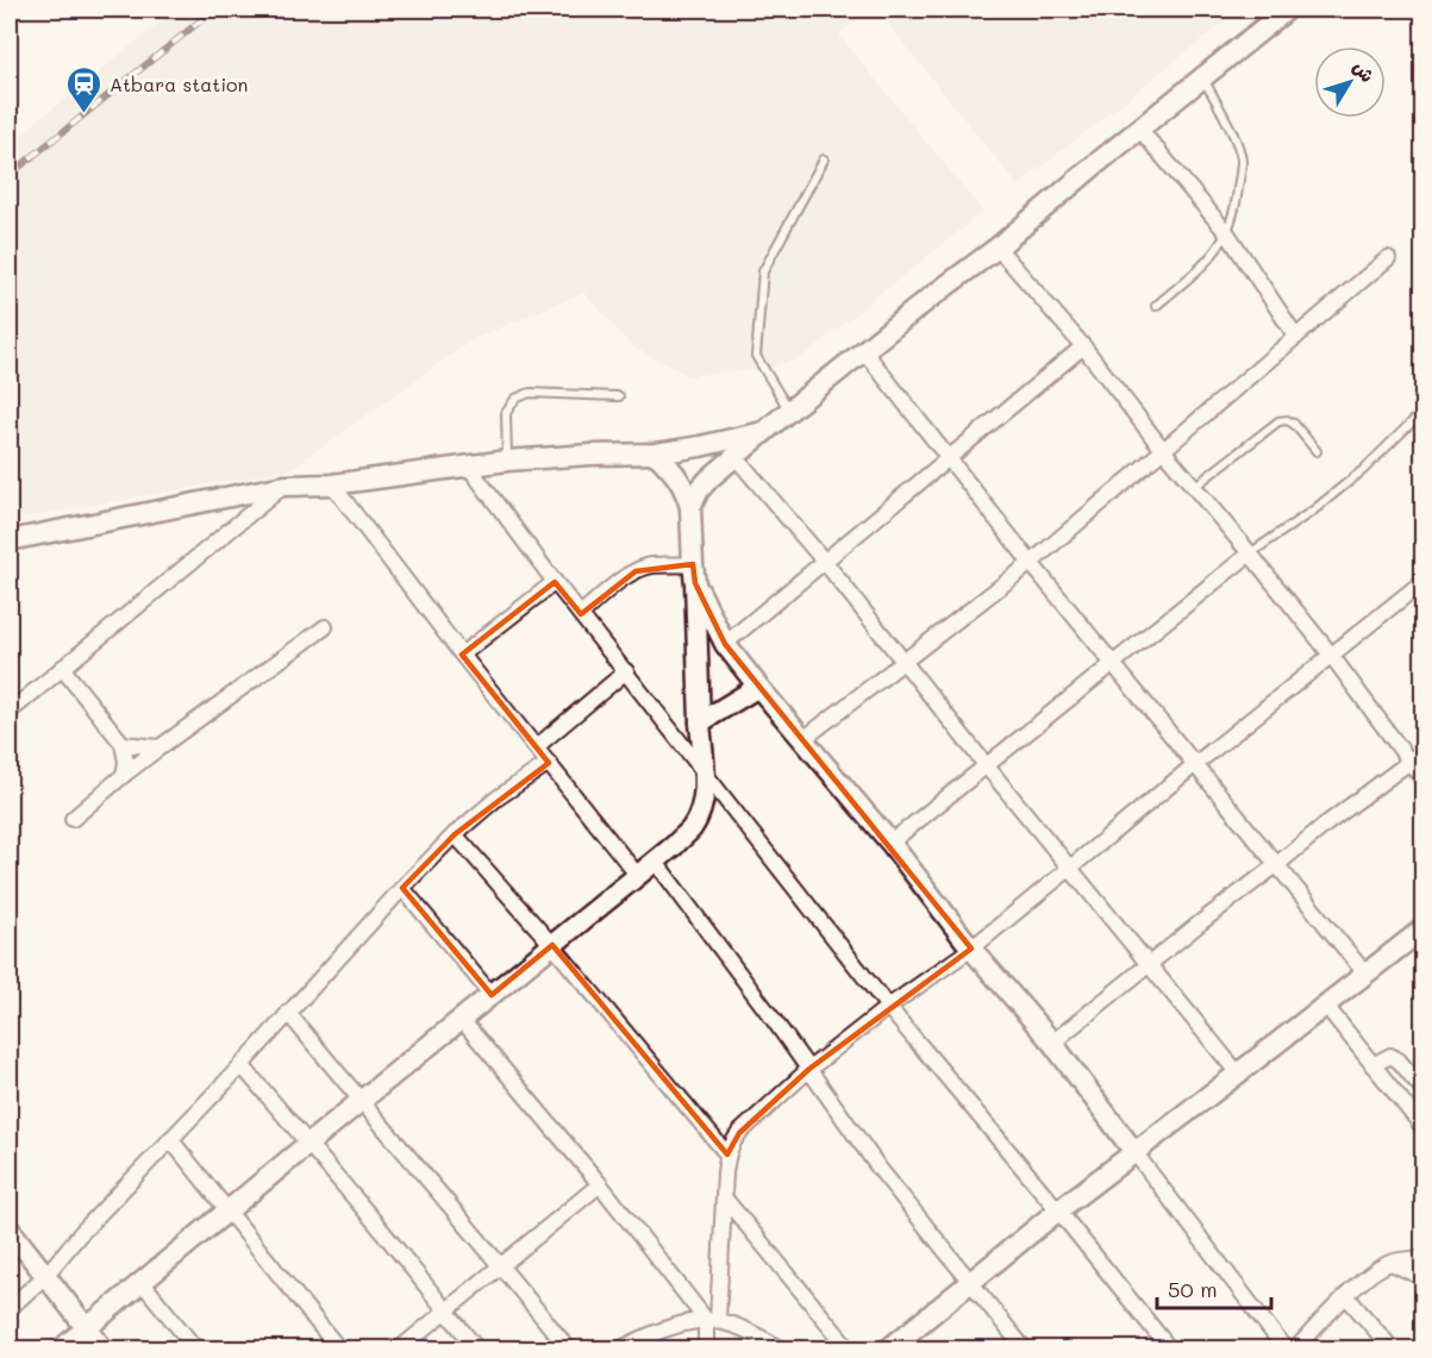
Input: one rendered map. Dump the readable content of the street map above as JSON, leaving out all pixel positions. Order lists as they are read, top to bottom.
{
  "places": {
    "station": ["Atbara station"]
  },
  "scale_bar": "50 m",
  "north": "top right"
}
